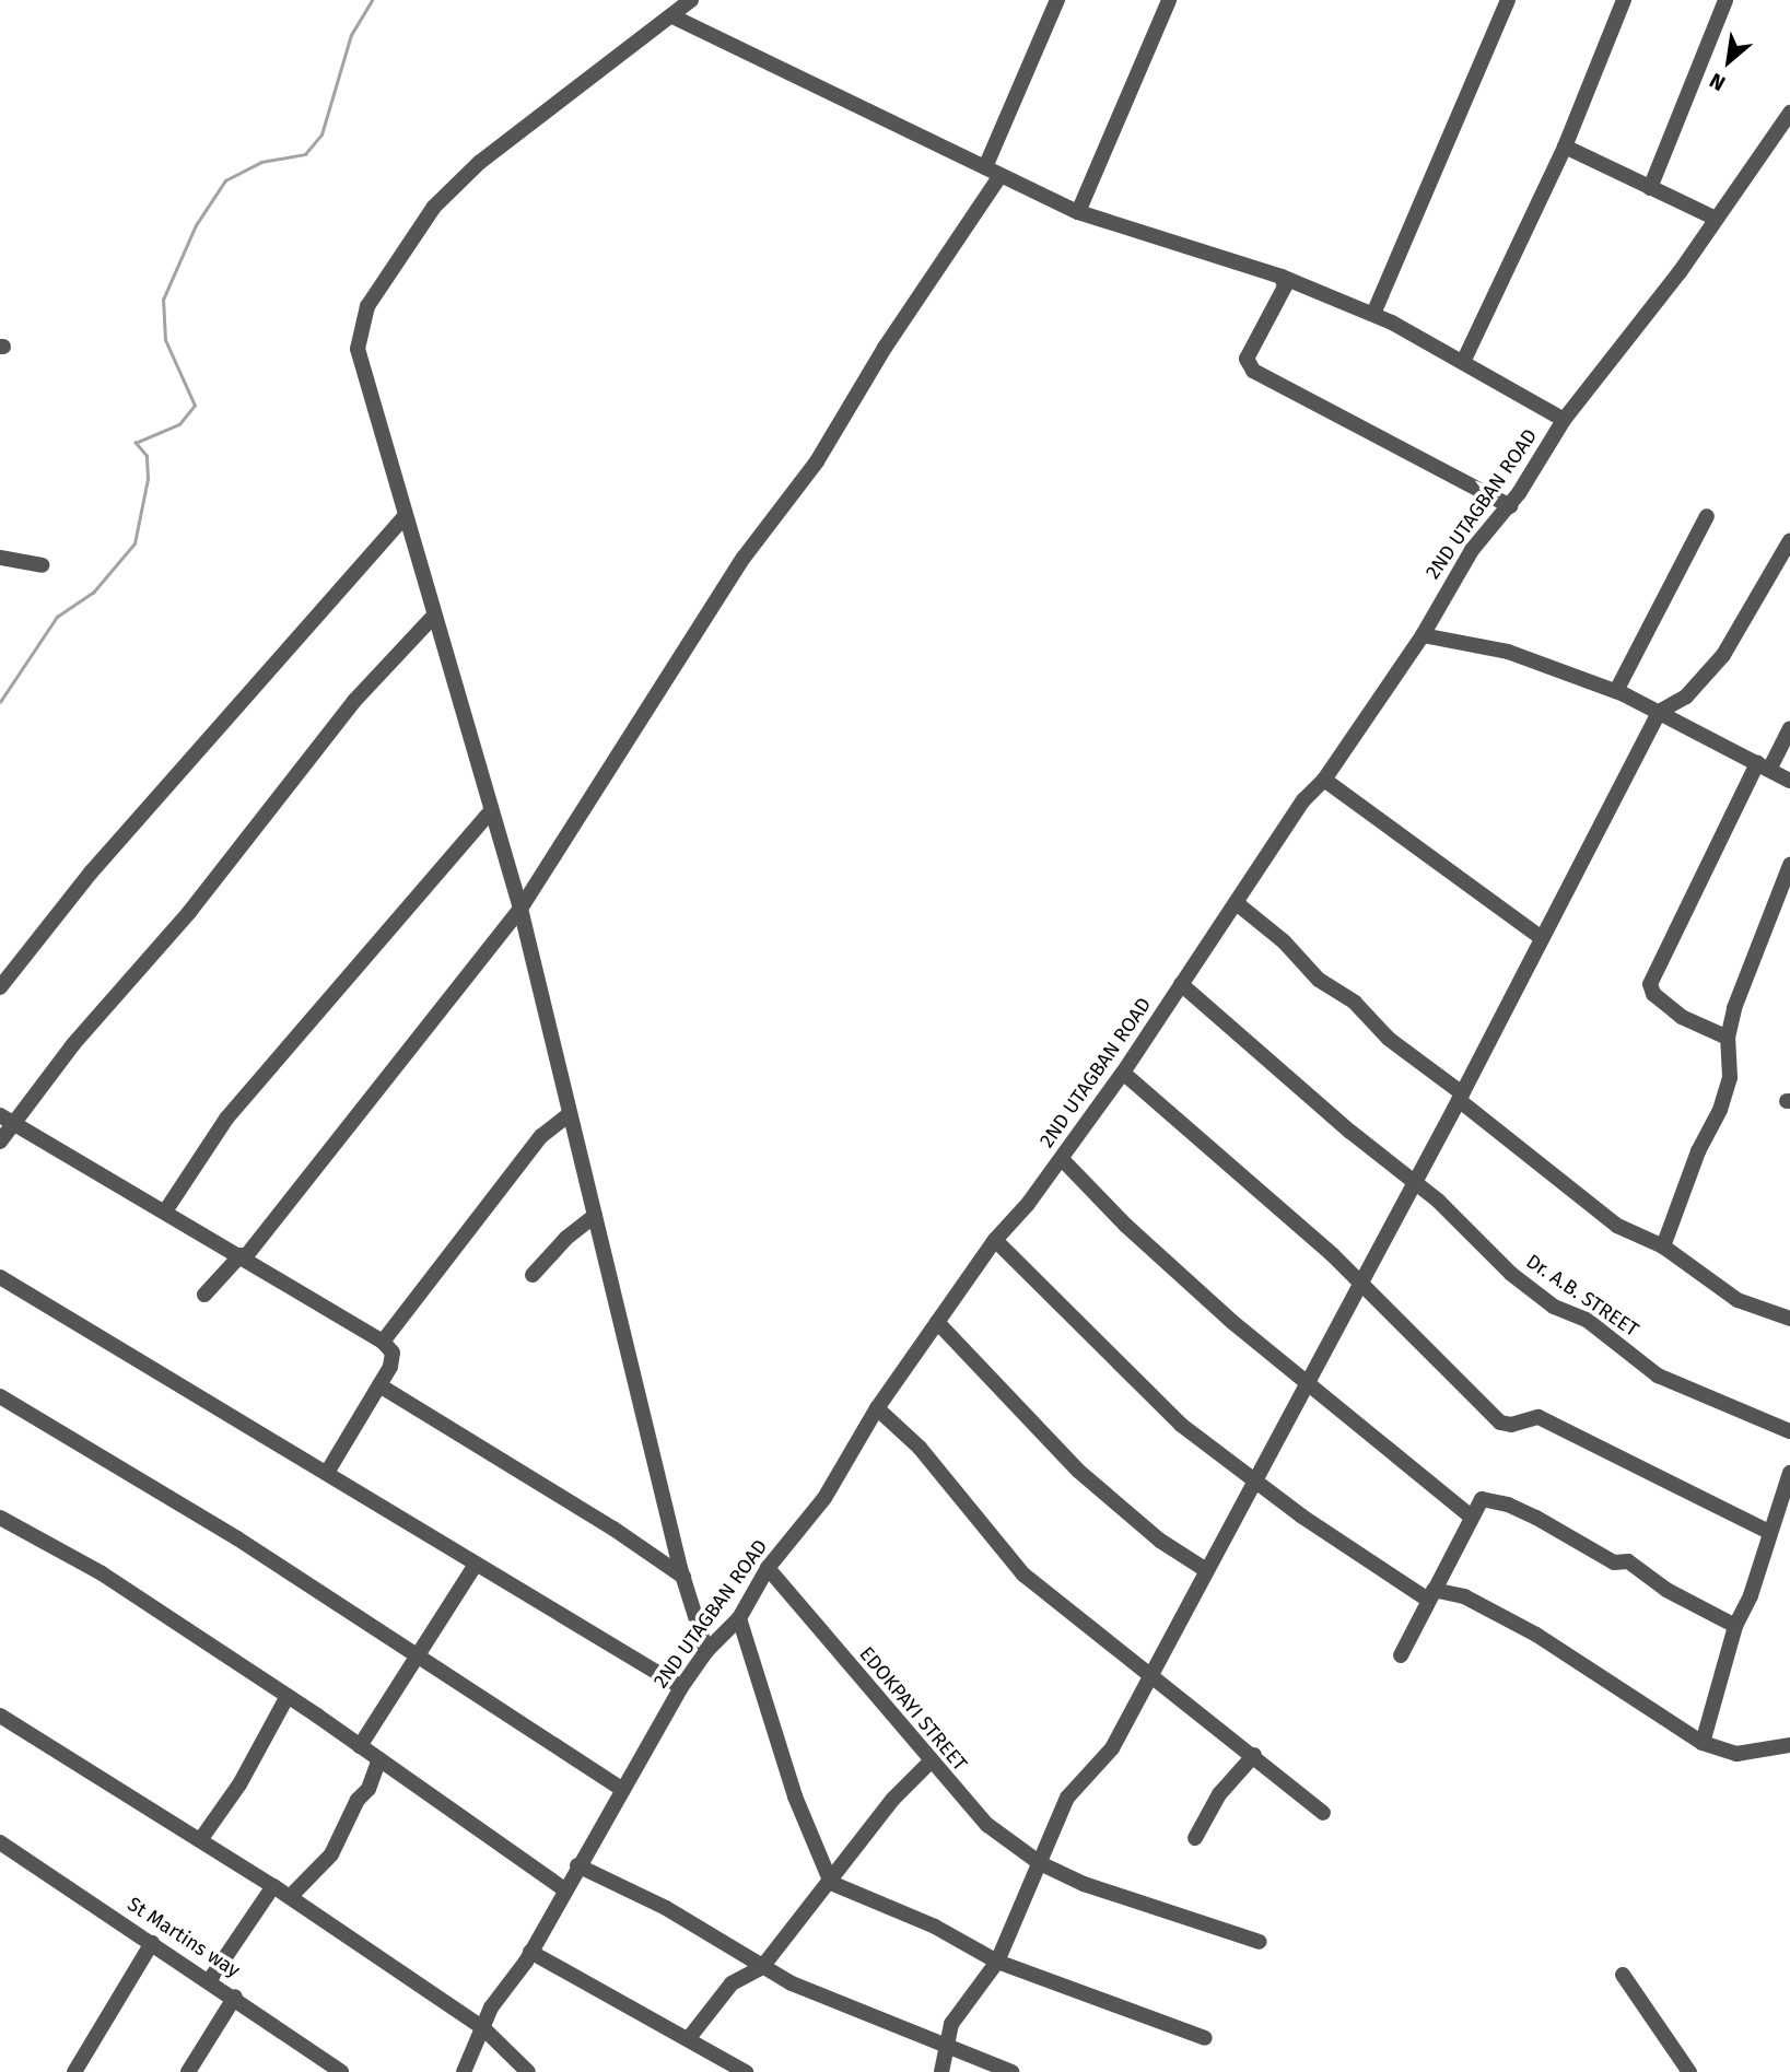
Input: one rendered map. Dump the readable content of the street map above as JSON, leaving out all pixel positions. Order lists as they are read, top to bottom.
{
  "streets": {
    "street": [
      "2ND UTAGBAN ROAD",
      "Dr. A.B. STREET",
      "EDOKPAYI STREET",
      "St Martins way"
    ]
  },
  "crossings": [
    ["2ND UTAGBAN ROAD", "Dr. A.B. STREET"],
    ["2ND UTAGBAN ROAD", "EDOKPAYI STREET"]
  ],
  "north": "bottom left"
}
